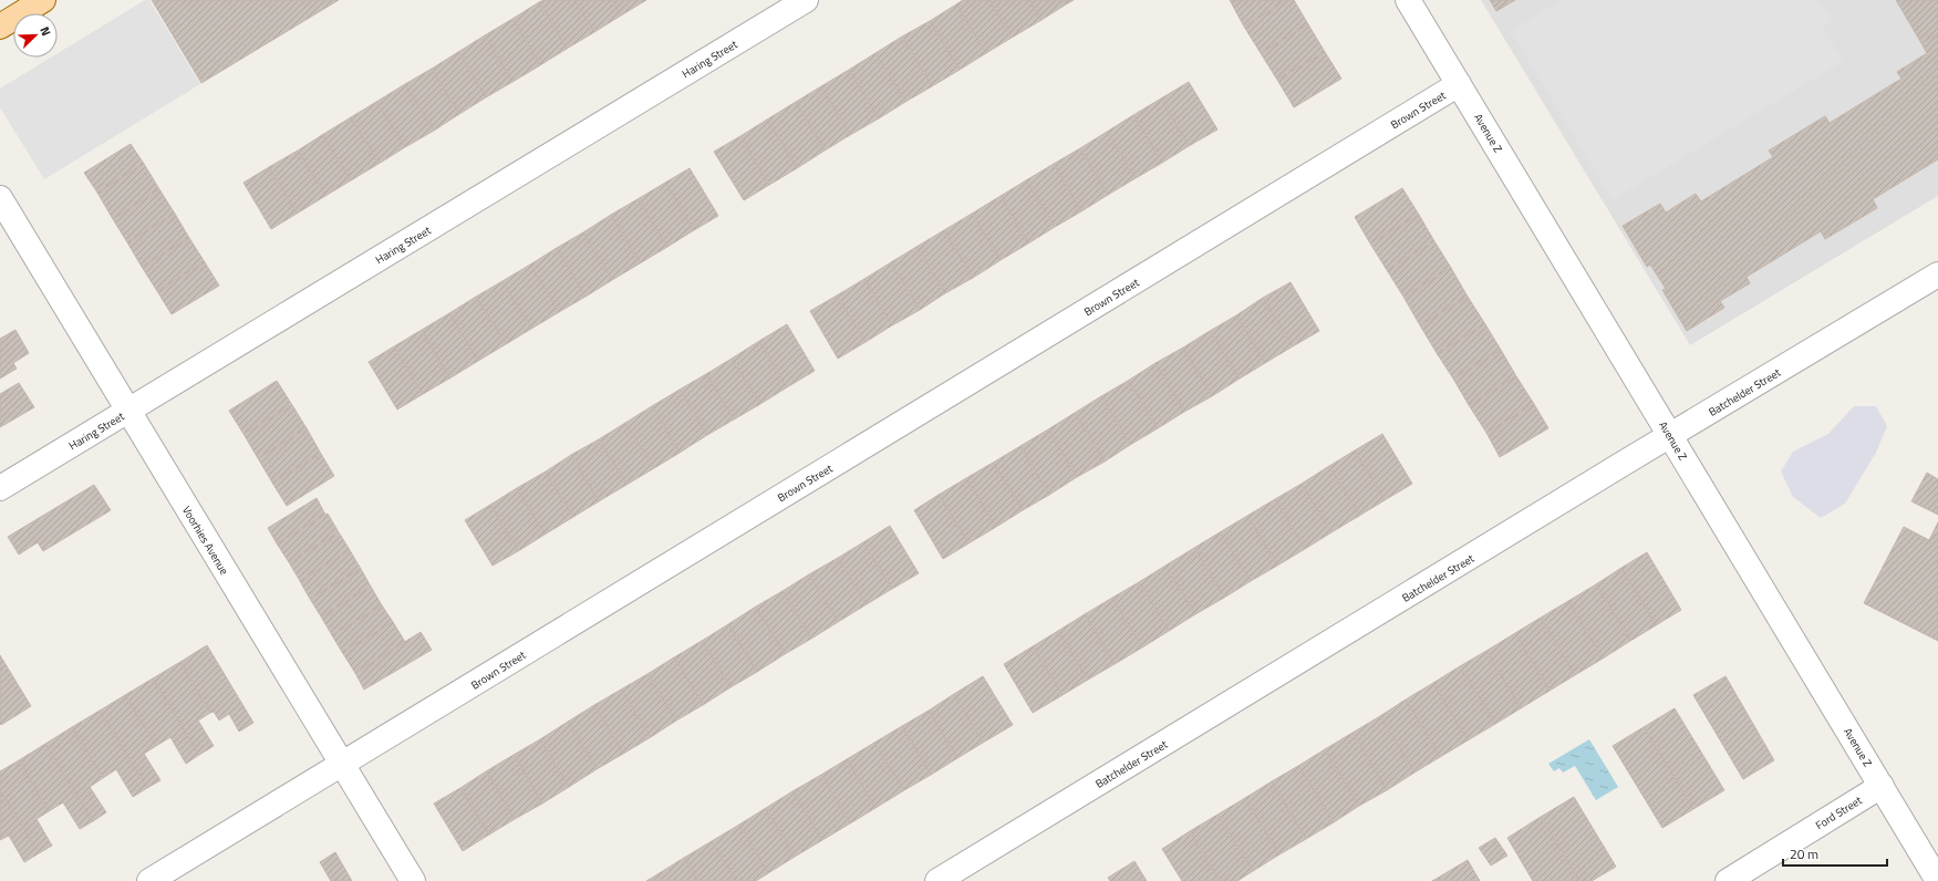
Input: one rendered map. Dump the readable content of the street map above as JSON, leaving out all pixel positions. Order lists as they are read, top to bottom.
{
  "streets": {
    "street": [
      "Haring Street",
      "Brown Street",
      "Avenue Z",
      "Batchelder Street",
      "Voorhies Avenue",
      "Ford Street"
    ]
  },
  "crossings": [
    ["Haring Street", "Voorhies Avenue"],
    ["Brown Street", "Avenue Z"],
    ["Brown Street", "Voorhies Avenue"],
    ["Avenue Z", "Batchelder Street"],
    ["Avenue Z", "Ford Street"]
  ],
  "scale_bar": "20 m",
  "north": "top right"
}
